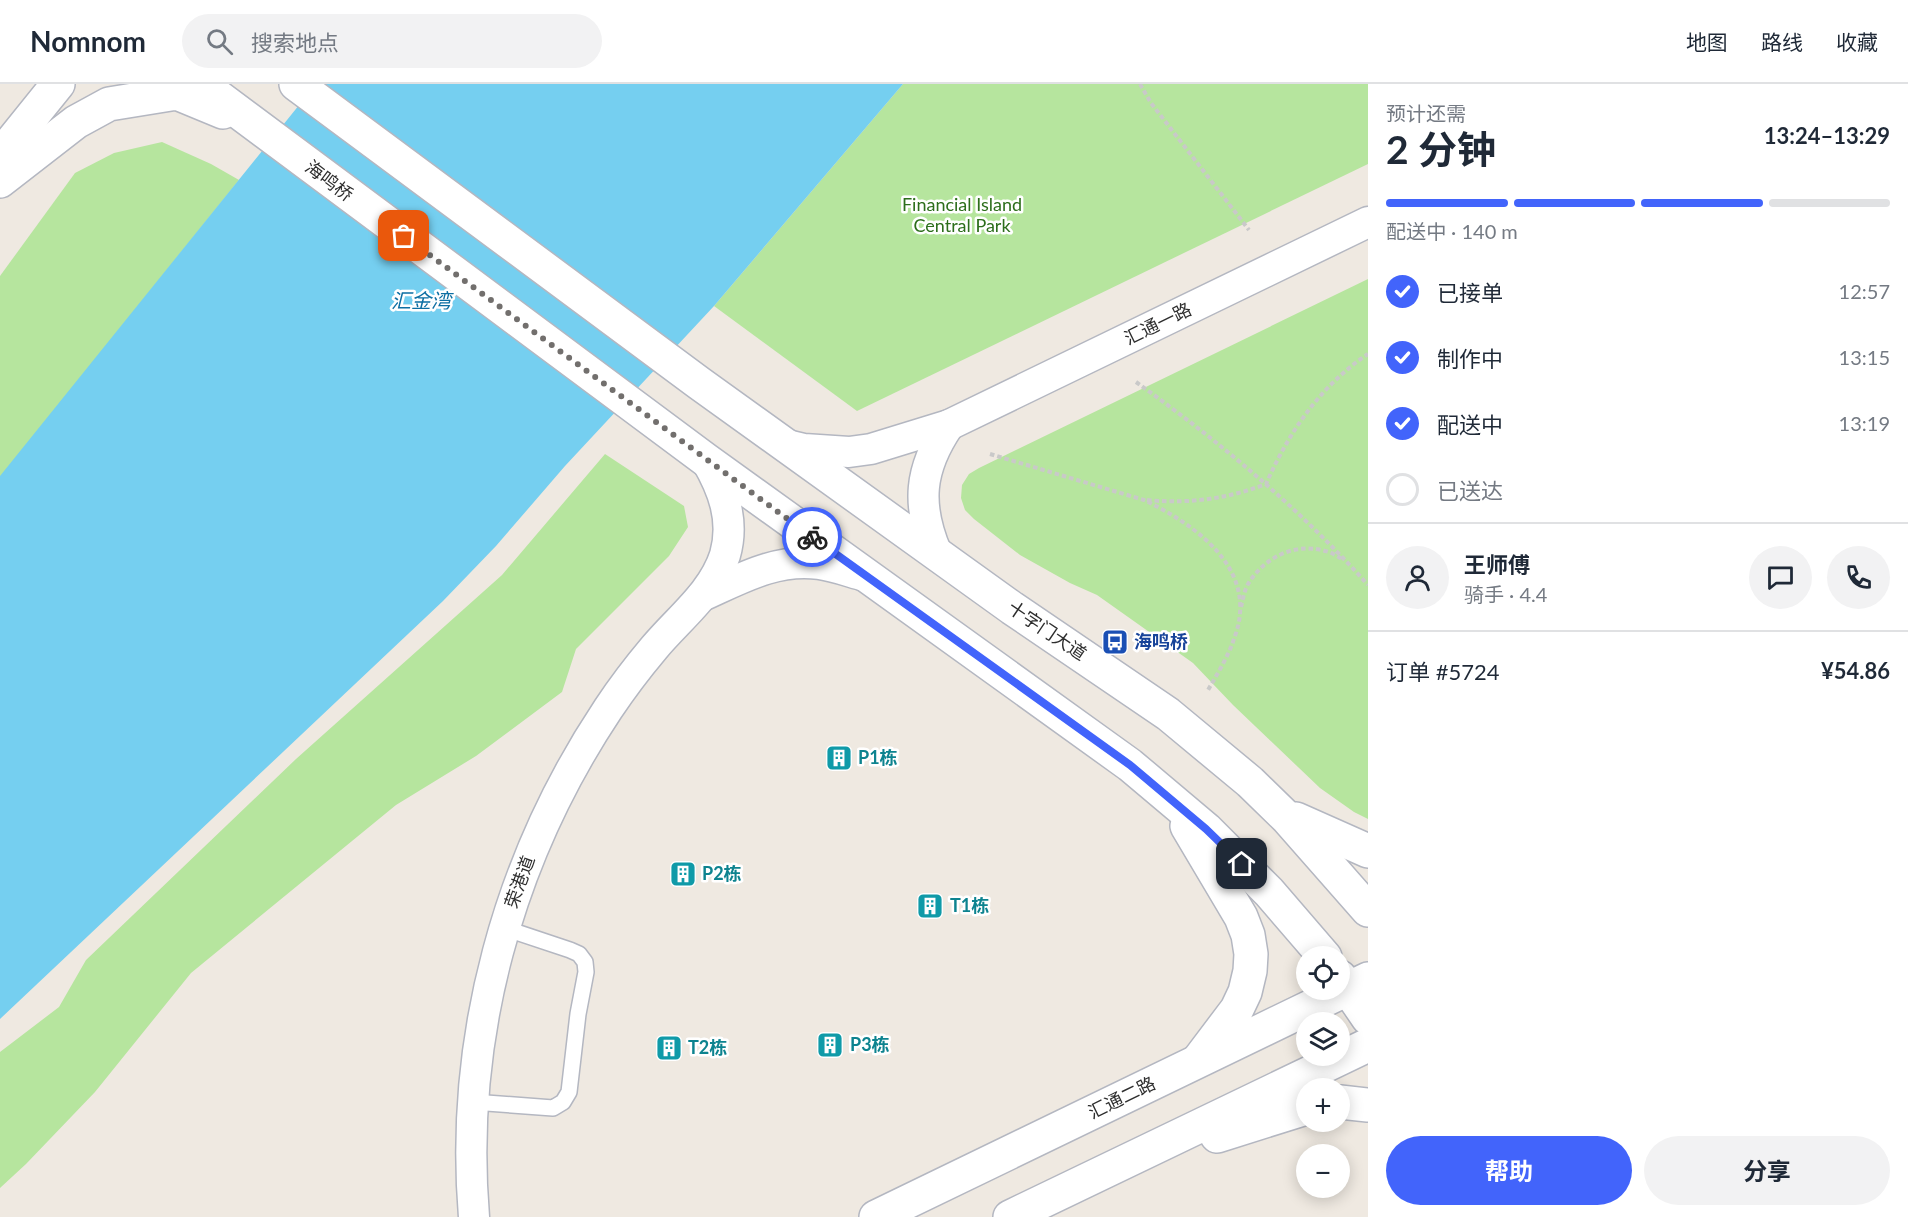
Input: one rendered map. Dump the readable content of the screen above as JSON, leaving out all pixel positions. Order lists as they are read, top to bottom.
{
  "streets": {
    "street": [
      "海鸣桥",
      "汇通一路",
      "十字门大道",
      "荣港道",
      "汇通二路"
    ]
  },
  "crossings": [
    ["汇通一路", "十字门大道"]
  ],
  "water": ["汇金湾"],
  "parks": ["Financial Island Central Park"],
  "places": {
    "bus stop": ["海鸣桥"],
    "building": [
      "P1栋",
      "P2栋",
      "T1栋",
      "P3栋",
      "T2栋"
    ]
  },
  "page": {
    "header": "Nomnom",
    "search": "搜索地点",
    "nav": ["地图", "路线", "收藏"],
    "heading": ["2 分钟", "预计还需", "13:24–13:29"],
    "panel": [
      "王师傅",
      "骑手 · 4.4",
      "订单 #5724",
      "¥54.86"
    ],
    "bar": "配送中 · 140 m",
    "list": [
      ["已接单", "12:57"],
      ["制作中", "13:15"],
      ["配送中", "13:19"],
      "已送达"
    ],
    "map_buttons": ["+", "−"],
    "buttons": ["帮助", "分享"]
  }
}
